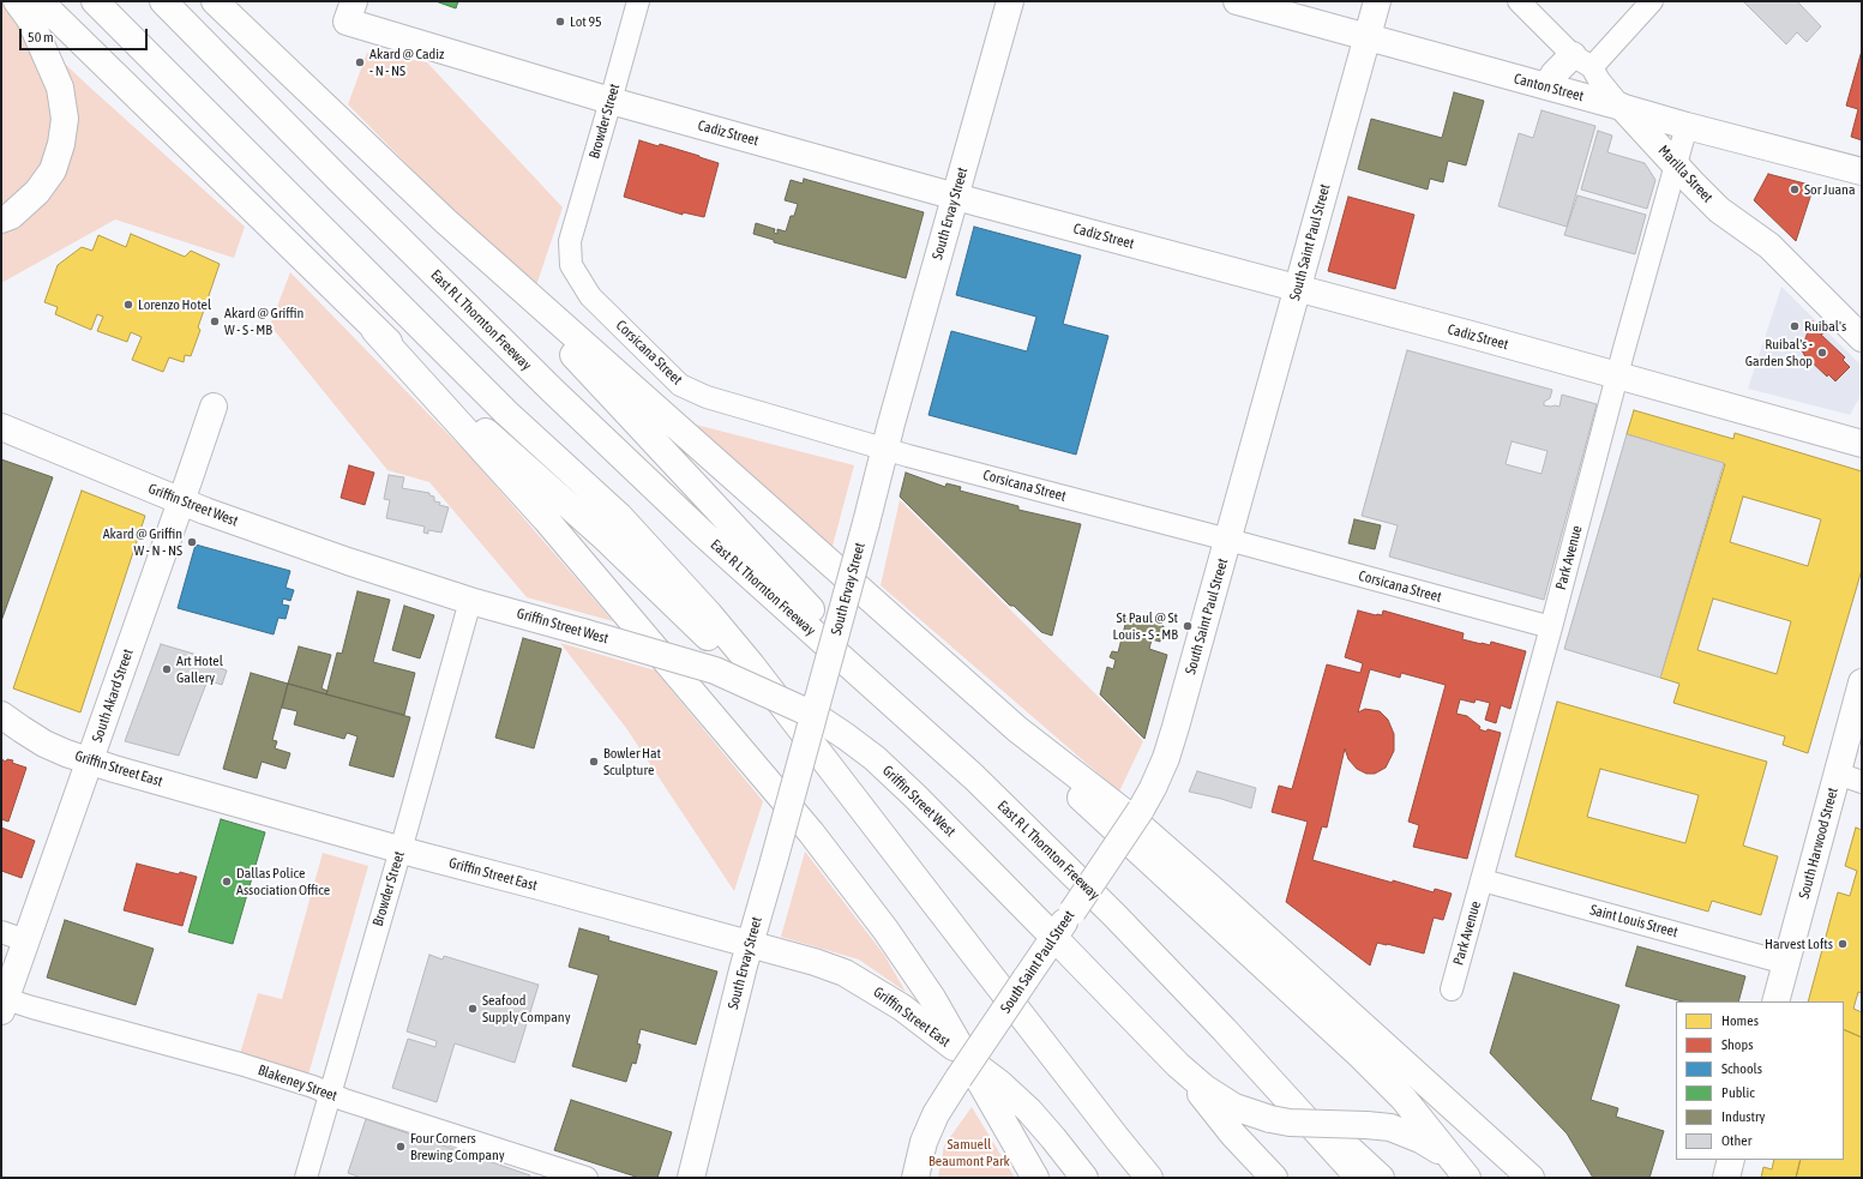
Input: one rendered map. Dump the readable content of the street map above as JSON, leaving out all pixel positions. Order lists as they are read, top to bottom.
{
  "streets": {
    "main road": [
      "Canton Street",
      "Cadiz Street",
      "Marilla Street",
      "South Ervay Street",
      "South Saint Paul Street",
      "East R L Thornton Freeway",
      "Griffin Street West",
      "South Akard Street",
      "Griffin Street East",
      "South Harwood Street"
    ],
    "street": [
      "Browder Street",
      "Corsicana Street",
      "Park Avenue",
      "Saint Louis Street",
      "Blakeney Street"
    ]
  },
  "crossings": [
    ["Canton Street", "Marilla Street"],
    ["Canton Street", "South Saint Paul Street"],
    ["Canton Street", "Park Avenue"],
    ["Browder Street", "Cadiz Street"],
    ["Browder Street", "Corsicana Street"],
    ["Browder Street", "Griffin Street West"],
    ["Browder Street", "Griffin Street East"],
    ["Browder Street", "Blakeney Street"],
    ["Cadiz Street", "South Ervay Street"],
    ["Cadiz Street", "South Saint Paul Street"],
    ["Cadiz Street", "Park Avenue"],
    ["Marilla Street", "Park Avenue"],
    ["South Ervay Street", "Corsicana Street"],
    ["South Ervay Street", "Griffin Street West"],
    ["South Ervay Street", "Griffin Street East"],
    ["South Saint Paul Street", "Corsicana Street"],
    ["South Saint Paul Street", "Griffin Street West"],
    ["South Saint Paul Street", "Griffin Street East"],
    ["Corsicana Street", "Park Avenue"],
    ["Griffin Street West", "South Akard Street"],
    ["Park Avenue", "Saint Louis Street"],
    ["South Akard Street", "Griffin Street East"],
    ["South Akard Street", "Blakeney Street"],
    ["South Harwood Street", "Saint Louis Street"]
  ],
  "parks": ["Samuell Beaumont Park"],
  "places": [
    "Lot 95",
    "Akard @ Cadiz - N - NS",
    "Sor Juana",
    "Lorenzo Hotel",
    "Akard @ Griffin W - S - MB",
    "Ruibal's",
    "Ruibal's - Garden Shop",
    "Akard @ Griffin W - N - NS",
    "St Paul @ St Louis - S - MB",
    "Art Hotel Gallery",
    "Bowler Hat Sculpture",
    "Dallas Police Association Office",
    "Harvest Lofts",
    "Seafood Supply Company",
    "Four Corners Brewing Company"
  ],
  "legend": [
    "Homes",
    "Shops",
    "Schools",
    "Public",
    "Industry",
    "Other"
  ],
  "scale_bar": "50 m"
}
